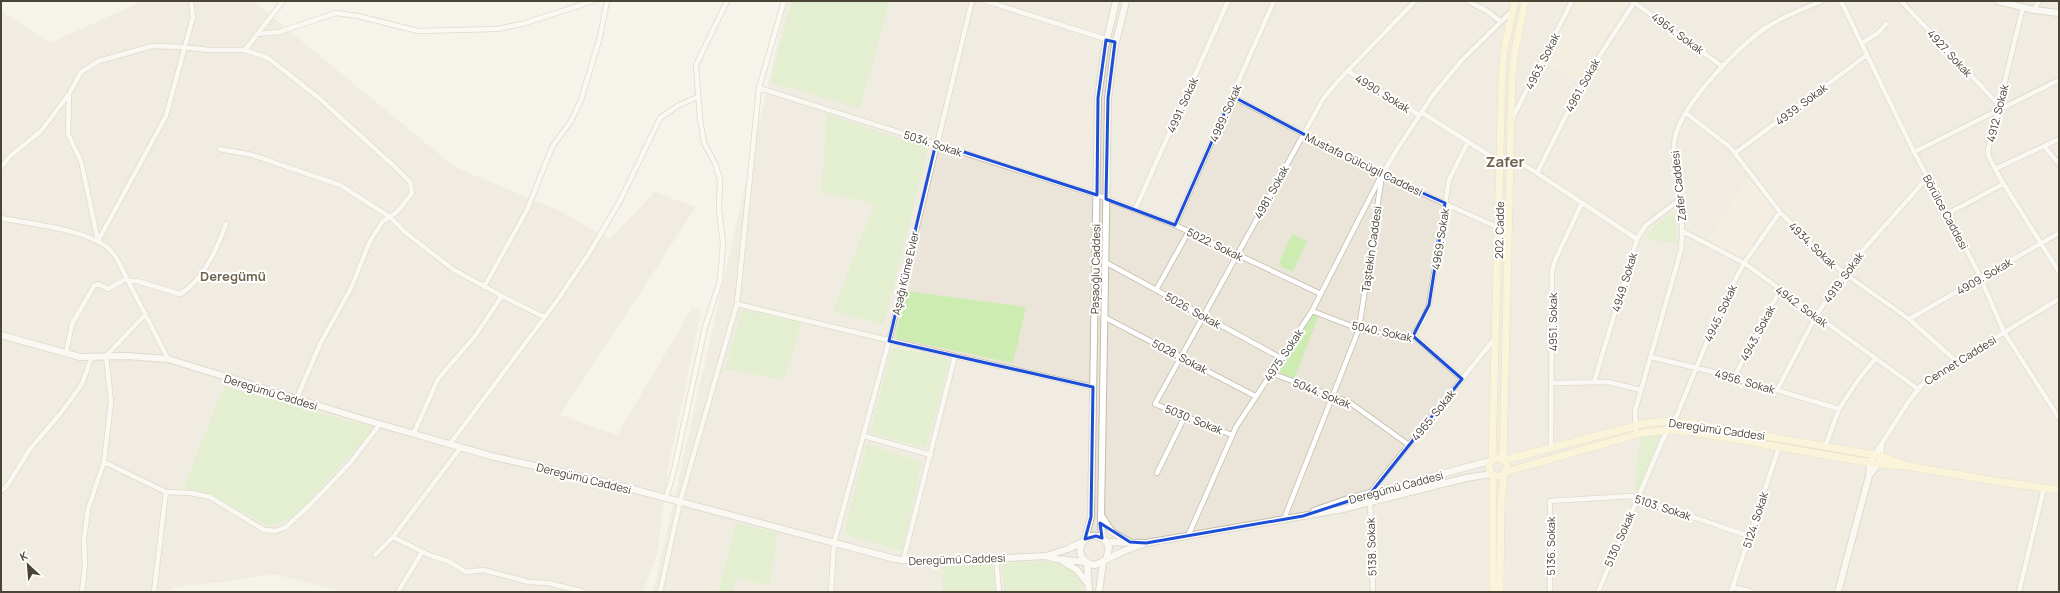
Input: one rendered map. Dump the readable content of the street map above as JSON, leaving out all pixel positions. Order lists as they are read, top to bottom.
{
  "streets": {
    "main road": ["202. Cadde", "Deregümü Caddesi"],
    "street": [
      "4964. Sokak",
      "4927. Sokak",
      "4963. Sokak",
      "4961. Sokak",
      "4990. Sokak",
      "4939. Sokak",
      "4991. Sokak",
      "4989. Sokak",
      "4912. Sokak",
      "5034. Sokak",
      "Mustafa Gülcügil Caddesi",
      "Zafer Caddesi",
      "4981. Sokak",
      "Börülce Caddesi",
      "4969. Sokak",
      "5022. Sokak",
      "4934. Sokak",
      "Taştekin Caddesi",
      "Paşaoğlu Caddesi",
      "Aşağı Küme Evler",
      "4909. Sokak",
      "4919. Sokak",
      "4949. Sokak",
      "4942. Sokak",
      "5026. Sokak",
      "4945. Sokak",
      "4951. Sokak",
      "5040. Sokak",
      "4943. Sokak",
      "4975. Sokak",
      "5028. Sokak",
      "Cennet Caddesi",
      "4956. Sokak",
      "5044. Sokak",
      "4965. Sokak",
      "5030. Sokak",
      "5103. Sokak",
      "5124. Sokak",
      "5130. Sokak",
      "5136. Sokak",
      "5138. Sokak"
    ]
  },
  "crossings": [
    ["4964. Sokak", "4961. Sokak"],
    ["4964. Sokak", "Zafer Caddesi"],
    ["4927. Sokak", "4912. Sokak"],
    ["4963. Sokak", "202. Cadde"],
    ["4990. Sokak", "4981. Sokak"],
    ["4990. Sokak", "202. Cadde"],
    ["4990. Sokak", "4969. Sokak"],
    ["4990. Sokak", "Taştekin Caddesi"],
    ["4939. Sokak", "Börülce Caddesi"],
    ["4939. Sokak", "4934. Sokak"],
    ["4991. Sokak", "5022. Sokak"],
    ["4989. Sokak", "Mustafa Gülcügil Caddesi"],
    ["4989. Sokak", "5022. Sokak"],
    ["4912. Sokak", "4909. Sokak"],
    ["5034. Sokak", "5022. Sokak"],
    ["5034. Sokak", "Paşaoğlu Caddesi"],
    ["5034. Sokak", "Aşağı Küme Evler"],
    ["Mustafa Gülcügil Caddesi", "4981. Sokak"],
    ["Mustafa Gülcügil Caddesi", "202. Cadde"],
    ["Mustafa Gülcügil Caddesi", "4969. Sokak"],
    ["Mustafa Gülcügil Caddesi", "Taştekin Caddesi"],
    ["Mustafa Gülcügil Caddesi", "4975. Sokak"],
    ["Zafer Caddesi", "4934. Sokak"],
    ["Zafer Caddesi", "4949. Sokak"],
    ["Zafer Caddesi", "4942. Sokak"],
    ["Zafer Caddesi", "4956. Sokak"],
    ["Zafer Caddesi", "Deregümü Caddesi"],
    ["4981. Sokak", "5022. Sokak"],
    ["4981. Sokak", "5026. Sokak"],
    ["4981. Sokak", "5028. Sokak"],
    ["4981. Sokak", "5030. Sokak"],
    ["Börülce Caddesi", "4909. Sokak"],
    ["Börülce Caddesi", "4919. Sokak"],
    ["Börülce Caddesi", "Cennet Caddesi"],
    ["202. Cadde", "Taştekin Caddesi"],
    ["202. Cadde", "Deregümü Caddesi"],
    ["202. Cadde", "4965. Sokak"],
    ["4969. Sokak", "5040. Sokak"],
    ["5022. Sokak", "Paşaoğlu Caddesi"],
    ["5022. Sokak", "4975. Sokak"],
    ["4934. Sokak", "4909. Sokak"],
    ["4934. Sokak", "4919. Sokak"],
    ["4934. Sokak", "4945. Sokak"],
    ["4934. Sokak", "Cennet Caddesi"],
    ["Taştekin Caddesi", "5040. Sokak"],
    ["Taştekin Caddesi", "4975. Sokak"],
    ["Taştekin Caddesi", "Deregümü Caddesi"],
    ["Taştekin Caddesi", "5044. Sokak"],
    ["Paşaoğlu Caddesi", "5026. Sokak"],
    ["Paşaoğlu Caddesi", "5028. Sokak"],
    ["Paşaoğlu Caddesi", "Deregümü Caddesi"],
    ["Aşağı Küme Evler", "Deregümü Caddesi"],
    ["4919. Sokak", "4942. Sokak"],
    ["4919. Sokak", "4956. Sokak"],
    ["4942. Sokak", "4945. Sokak"],
    ["4942. Sokak", "4943. Sokak"],
    ["4942. Sokak", "Cennet Caddesi"],
    ["5026. Sokak", "4975. Sokak"],
    ["4945. Sokak", "4956. Sokak"],
    ["4945. Sokak", "Deregümü Caddesi"],
    ["4945. Sokak", "5130. Sokak"],
    ["4951. Sokak", "Deregümü Caddesi"],
    ["5040. Sokak", "4975. Sokak"],
    ["5040. Sokak", "4965. Sokak"],
    ["4943. Sokak", "4956. Sokak"],
    ["4975. Sokak", "5028. Sokak"],
    ["4975. Sokak", "Deregümü Caddesi"],
    ["4975. Sokak", "5044. Sokak"],
    ["4975. Sokak", "5030. Sokak"],
    ["Cennet Caddesi", "Deregümü Caddesi"],
    ["Deregümü Caddesi", "4965. Sokak"],
    ["Deregümü Caddesi", "5124. Sokak"],
    ["Deregümü Caddesi", "5130. Sokak"],
    ["Deregümü Caddesi", "5138. Sokak"],
    ["5044. Sokak", "4965. Sokak"],
    ["5103. Sokak", "5124. Sokak"],
    ["5103. Sokak", "5130. Sokak"],
    ["5103. Sokak", "5136. Sokak"]
  ],
  "districts": ["Zafer", "Deregümü"],
  "north": "top left"
}
